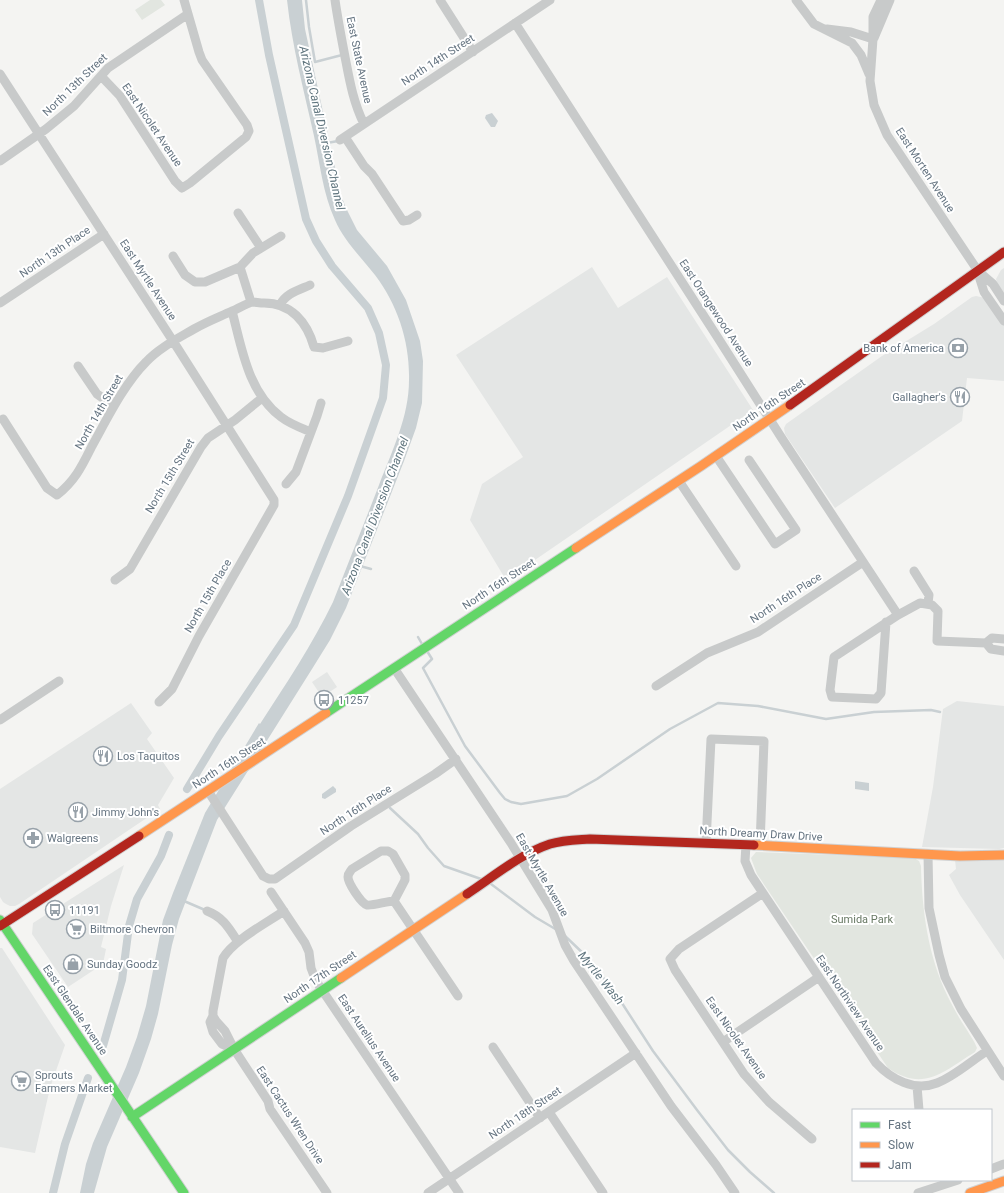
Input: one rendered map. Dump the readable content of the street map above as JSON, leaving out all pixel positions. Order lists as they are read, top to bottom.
{
  "streets": {
    "main road": [
      "North 16th Street",
      "North Dreamy Draw Drive",
      "North 17th Street",
      "East Glendale Avenue"
    ],
    "street": [
      "East State Avenue",
      "North 14th Street",
      "North 13th Street",
      "East Nicolet Avenue",
      "East Morten Avenue",
      "North 13th Place",
      "East Myrtle Avenue",
      "East Orangewood Avenue",
      "North 15th Street",
      "North 15th Place",
      "North 16th Place",
      "East Northview Avenue",
      "East Aurelius Avenue",
      "North 18th Street",
      "East Cactus Wren Drive"
    ]
  },
  "crossings": [
    ["East State Avenue", "North 14th Street"],
    ["North 14th Street", "East Myrtle Avenue"],
    ["North 14th Street", "East Orangewood Avenue"],
    ["North 13th Street", "East Nicolet Avenue"],
    ["North 13th Street", "East Myrtle Avenue"],
    ["East Nicolet Avenue", "East Northview Avenue"],
    ["East Morten Avenue", "North 16th Street"],
    ["North 13th Place", "East Myrtle Avenue"],
    ["East Myrtle Avenue", "North 16th Street"],
    ["East Myrtle Avenue", "North 15th Street"],
    ["East Myrtle Avenue", "North 15th Place"],
    ["East Myrtle Avenue", "North 16th Place"],
    ["East Myrtle Avenue", "North Dreamy Draw Drive"],
    ["East Myrtle Avenue", "North 17th Street"],
    ["East Myrtle Avenue", "North 18th Street"],
    ["East Orangewood Avenue", "North 16th Street"],
    ["East Orangewood Avenue", "North 16th Place"],
    ["North 16th Street", "North 16th Place"],
    ["North 16th Street", "East Glendale Avenue"],
    ["North Dreamy Draw Drive", "North 17th Street"],
    ["North Dreamy Draw Drive", "East Northview Avenue"],
    ["North 17th Street", "East Glendale Avenue"],
    ["North 17th Street", "East Aurelius Avenue"],
    ["North 17th Street", "East Cactus Wren Drive"],
    ["East Aurelius Avenue", "North 18th Street"]
  ],
  "water": ["Arizona Canal Diversion Channel", "Myrtle Wash"],
  "parks": ["Sumida Park"],
  "places": {
    "bank": ["Bank of America"],
    "restaurant": ["Gallagher's", "Los Taquitos", "Jimmy John's"],
    "bus stop": ["11257", "11191"],
    "pharmacy": ["Walgreens"],
    "supermarket": ["Biltmore Chevron", "Sprouts Farmers Market"],
    "shop": ["Sunday Goodz"]
  },
  "legend": ["Fast", "Slow", "Jam"]
}
